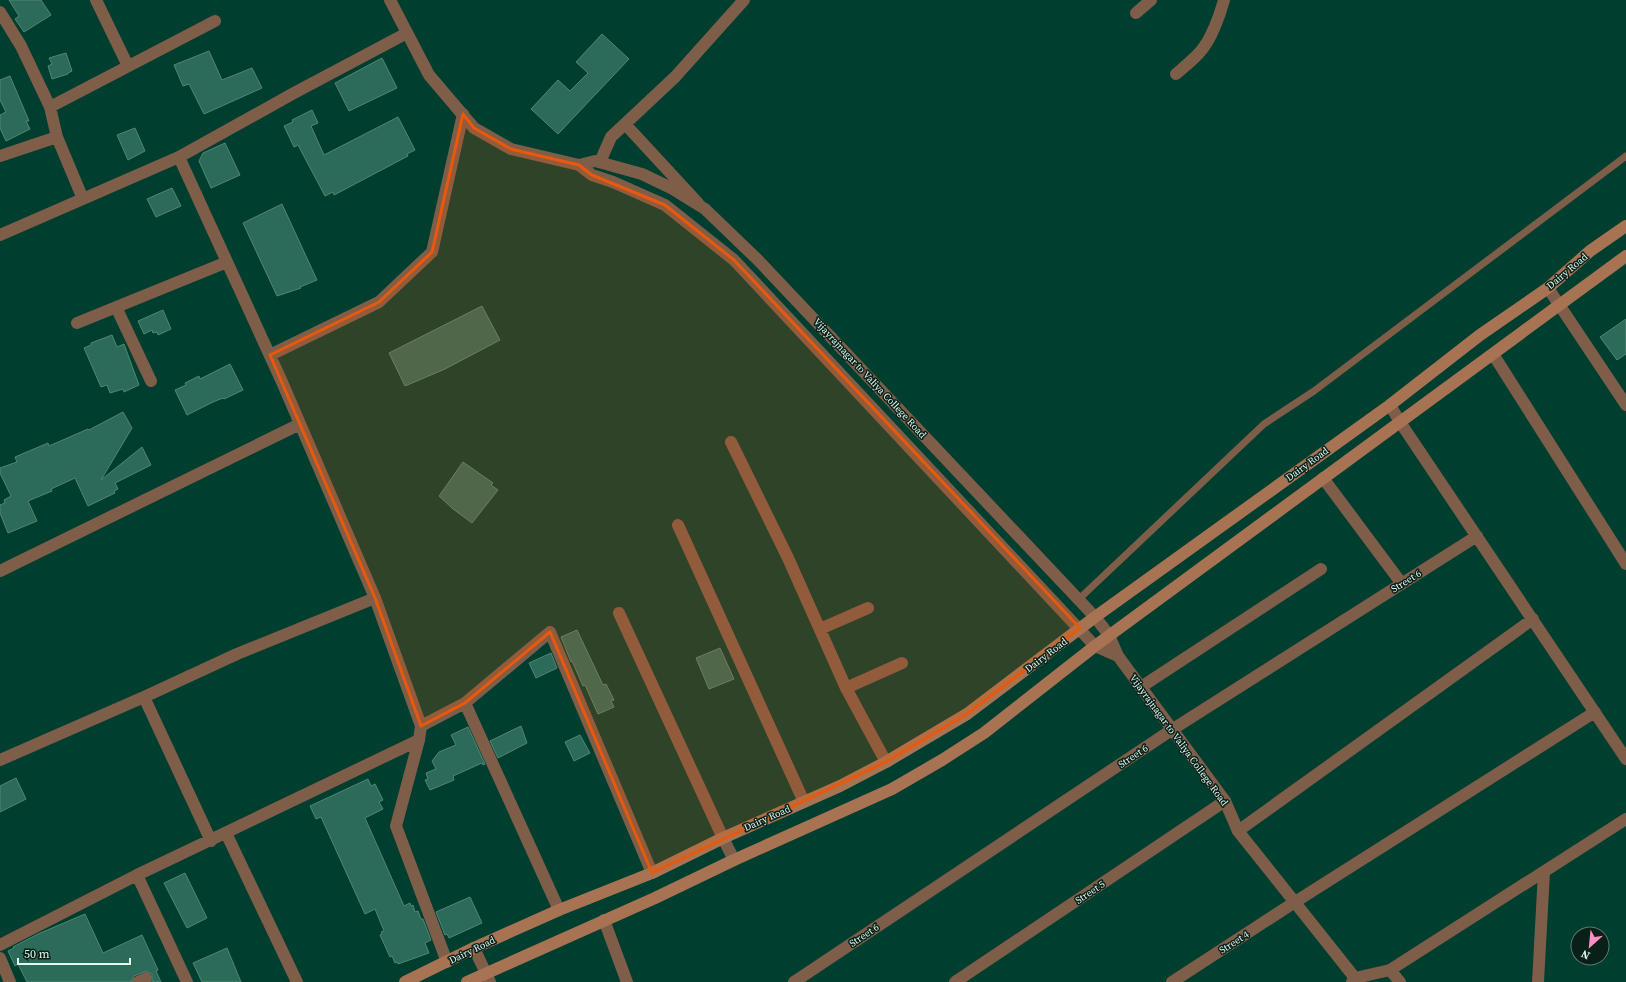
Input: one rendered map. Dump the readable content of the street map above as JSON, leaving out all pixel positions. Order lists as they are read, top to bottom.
{
  "streets": {
    "main road": ["Dairy Road"],
    "street": [
      "Vijayrajnagar to Valiya College Road",
      "Street 6",
      "Street 5",
      "Street 4"
    ]
  },
  "crossings": [
    ["Dairy Road", "Vijayrajnagar to Valiya College Road"],
    ["Vijayrajnagar to Valiya College Road", "Street 6"],
    ["Vijayrajnagar to Valiya College Road", "Street 5"],
    ["Vijayrajnagar to Valiya College Road", "Street 4"]
  ],
  "scale_bar": "50 m",
  "north": "bottom left"
}
